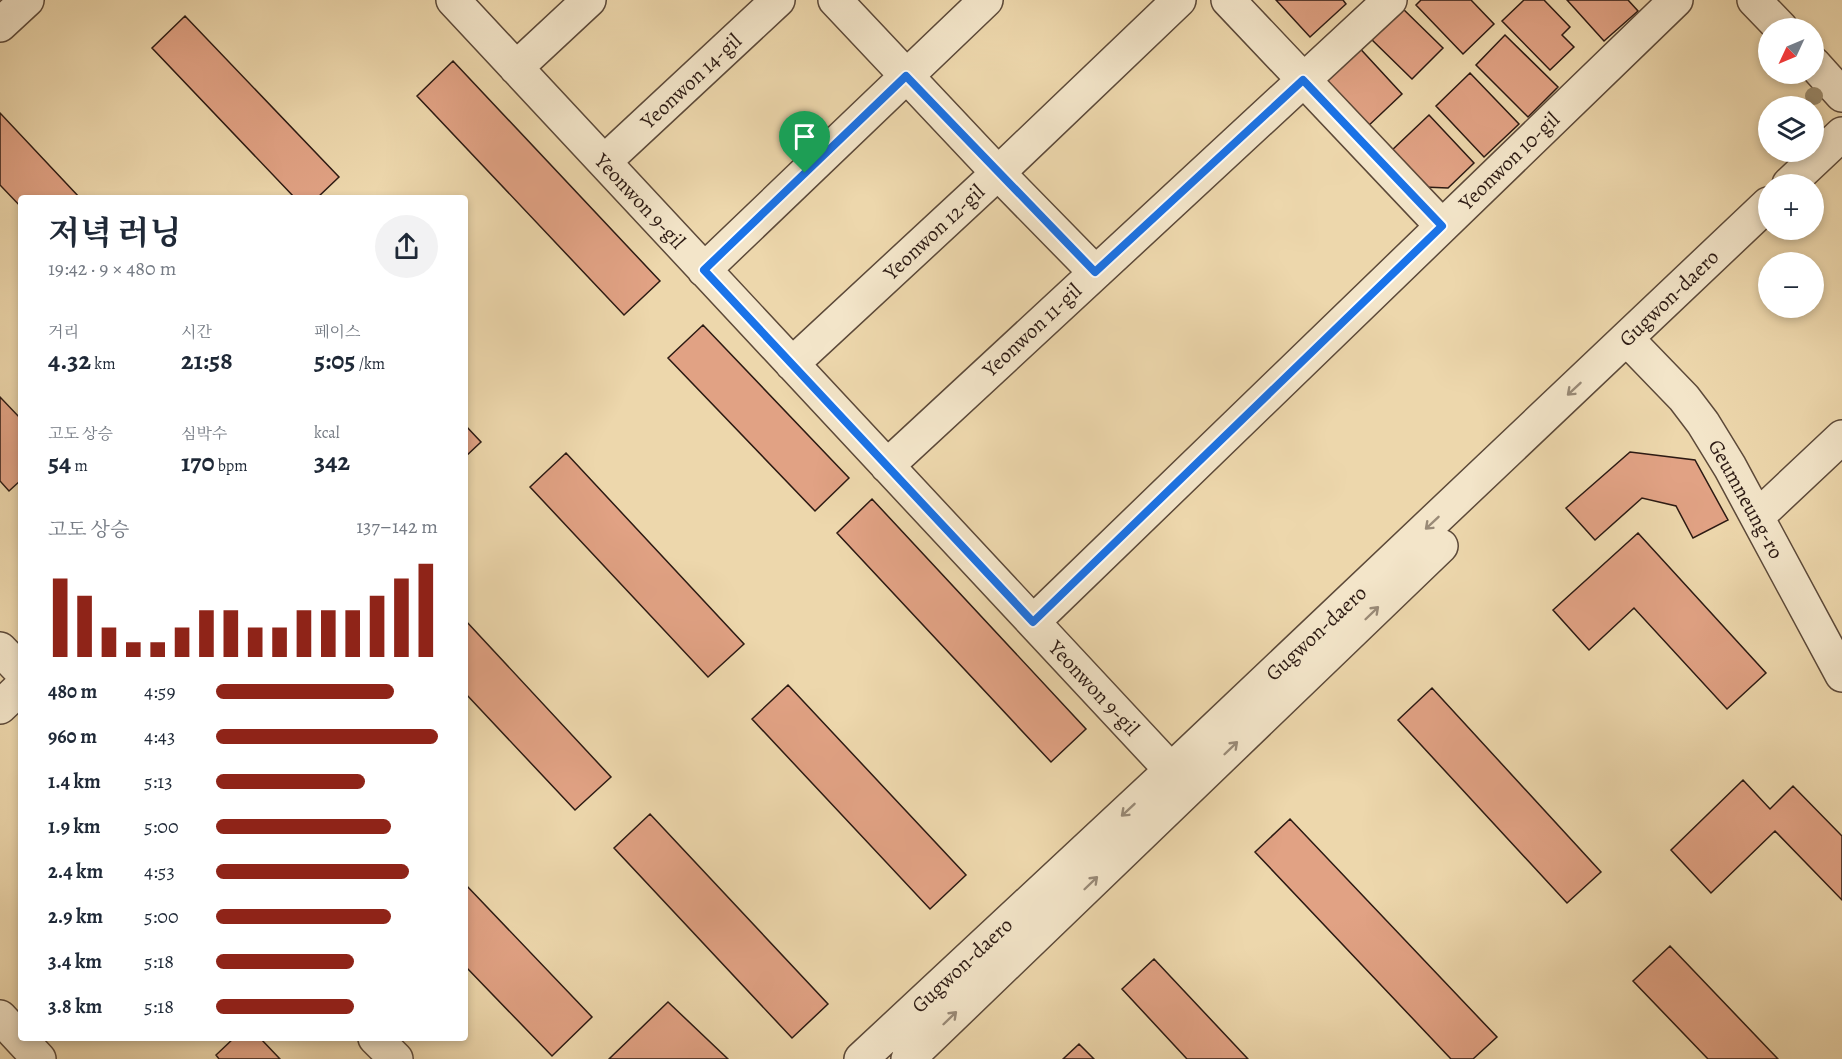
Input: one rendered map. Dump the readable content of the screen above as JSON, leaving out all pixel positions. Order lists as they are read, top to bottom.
{
  "streets": {
    "street": [
      "Yeonwon 14-gil",
      "Yeonwon 10-gil",
      "Yeonwon 9-gil",
      "Yeonwon 12-gil",
      "Gugwon-daero",
      "Yeonwon 11-gil",
      "Geumneung-ro"
    ]
  },
  "crossings": [
    ["Yeonwon 14-gil", "Yeonwon 9-gil"],
    ["Yeonwon 10-gil", "Yeonwon 9-gil"],
    ["Yeonwon 9-gil", "Yeonwon 12-gil"],
    ["Yeonwon 9-gil", "Gugwon-daero"],
    ["Yeonwon 9-gil", "Yeonwon 11-gil"],
    ["Gugwon-daero", "Geumneung-ro"]
  ],
  "north": "bottom left",
  "page": {
    "map_buttons": ["+", "−"],
    "heading": ["저녁 러닝", "19:42 · 9 × 480 m"],
    "stats": [
      ["거리", "4.32 km"],
      ["시간", "21:58"],
      ["페이스", "5:05 /km"],
      ["고도 상승", "54 m"],
      ["심박수", "170 bpm"],
      ["kcal", "342"]
    ],
    "chart": ["고도 상승", "137–142 m"],
    "list": [
      {
        "name": "480 m",
        "note": "4:59"
      },
      {
        "name": "960 m",
        "note": "4:43"
      },
      {
        "name": "1.4 km",
        "note": "5:13"
      },
      {
        "name": "1.9 km",
        "note": "5:00"
      },
      {
        "name": "2.4 km",
        "note": "4:53"
      },
      {
        "name": "2.9 km",
        "note": "5:00"
      },
      {
        "name": "3.4 km",
        "note": "5:18"
      },
      {
        "name": "3.8 km",
        "note": "5:18"
      }
    ]
  }
}
